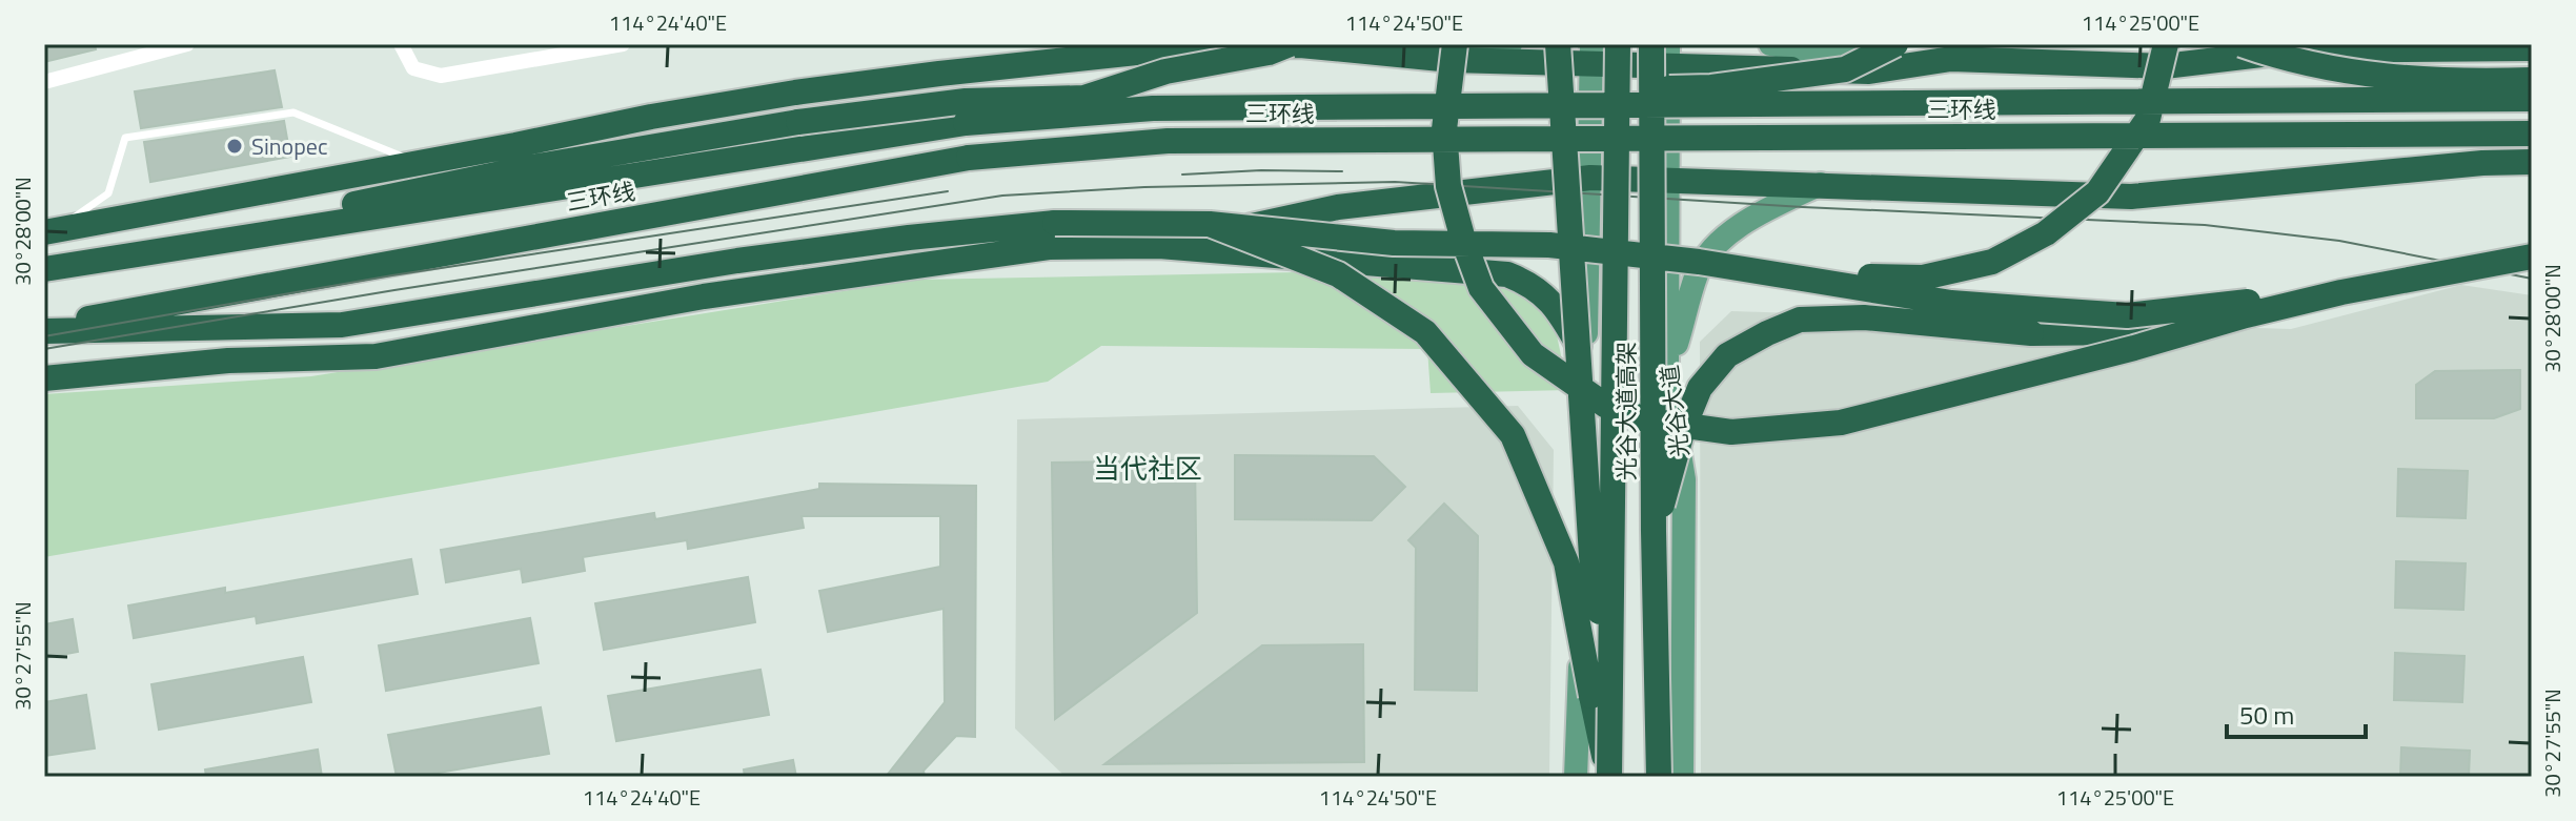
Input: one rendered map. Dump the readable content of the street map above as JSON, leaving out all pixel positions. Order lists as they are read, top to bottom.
{
  "streets": {
    "highway": ["三环线", "光谷大道高架"],
    "main road": ["光谷大道"]
  },
  "districts": ["当代社区"],
  "places": ["Sinopec"],
  "scale_bar": "50 m",
  "coordinates": [
    "114°24'40\"E",
    "114°24'50\"E",
    "114°25'00\"E",
    "30°28'00\"N",
    "30°27'55\"N"
  ]
}
